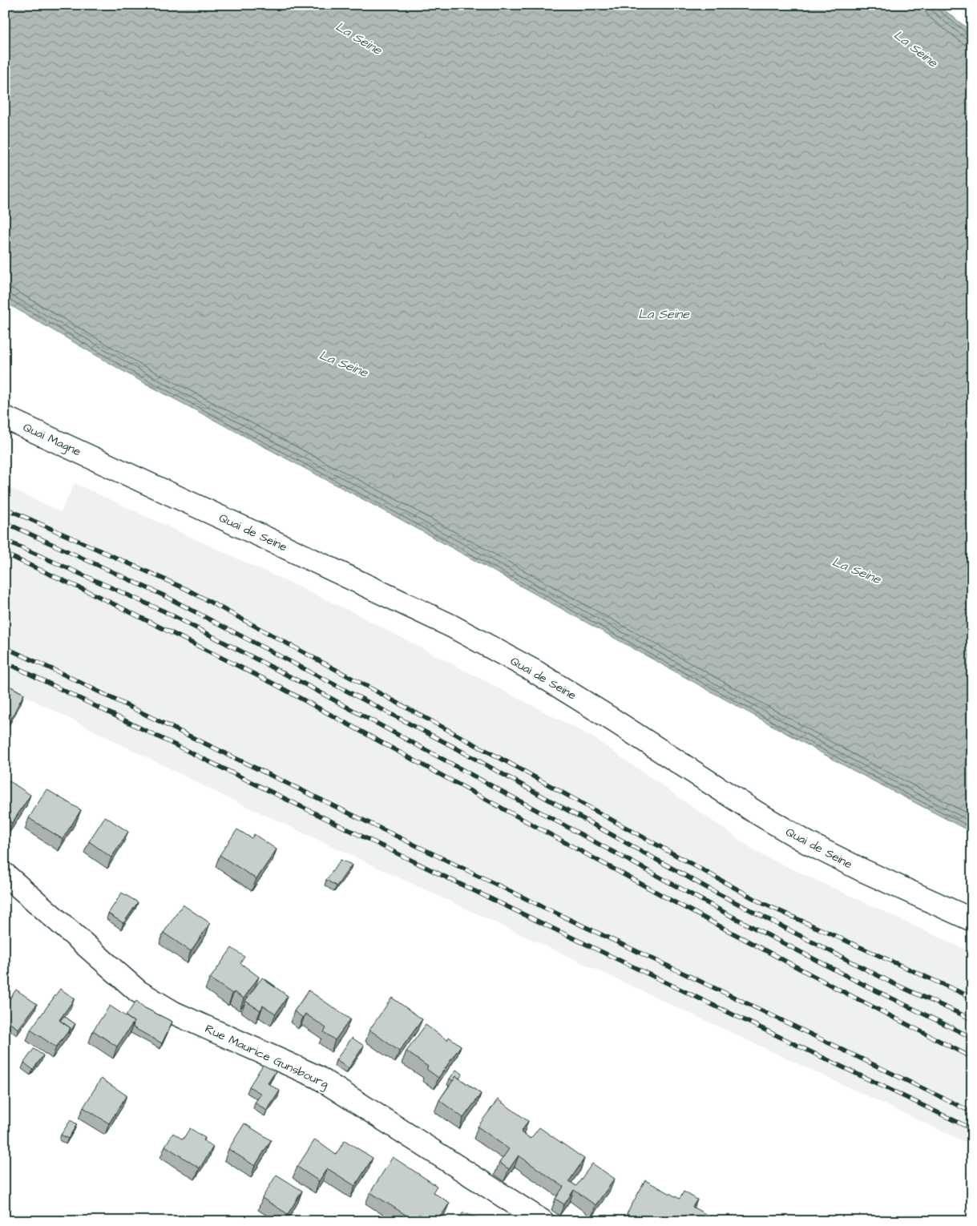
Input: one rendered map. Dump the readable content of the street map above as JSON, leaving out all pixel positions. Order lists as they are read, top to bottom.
{
  "streets": {
    "main road": ["Quai Magne", "Quai de Seine", "Rue Maurice Gunsbourg"]
  },
  "crossings": [
    ["Quai Magne", "Quai de Seine"]
  ],
  "water": ["La Seine"]
}
